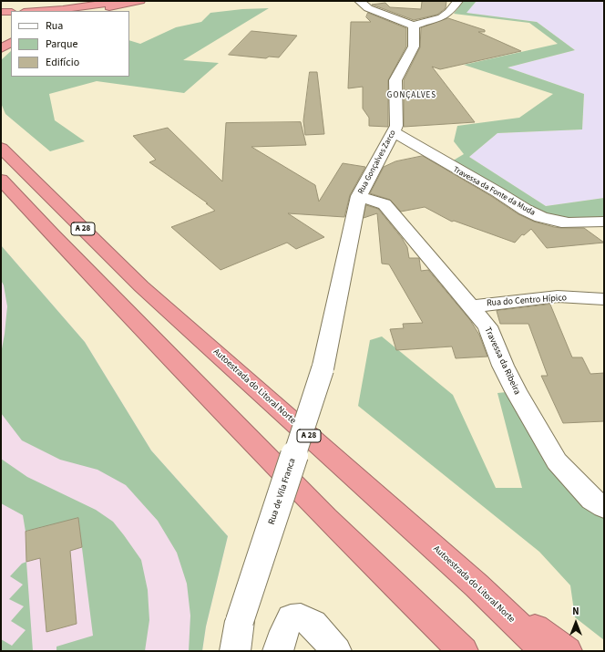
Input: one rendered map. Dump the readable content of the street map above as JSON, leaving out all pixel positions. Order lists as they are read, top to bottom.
{
  "streets": {
    "highway": ["A 28", "Autoestrada do Litoral Norte"],
    "street": [
      "Rua Gonçalves Zarco",
      "Travessa da Fonte da Muda",
      "Rua do Centro Hípico",
      "Travessa da Ribeira",
      "Rua de Vila Franca"
    ]
  },
  "crossings": [
    ["Rua Gonçalves Zarco", "Travessa da Fonte da Muda"],
    ["Rua Gonçalves Zarco", "Travessa da Ribeira"],
    ["Rua Gonçalves Zarco", "Rua de Vila Franca"],
    ["Rua do Centro Hípico", "Travessa da Ribeira"]
  ],
  "districts": ["GONÇALVES"],
  "legend": ["Rua", "Parque", "Edifício"],
  "north": "top"
}
